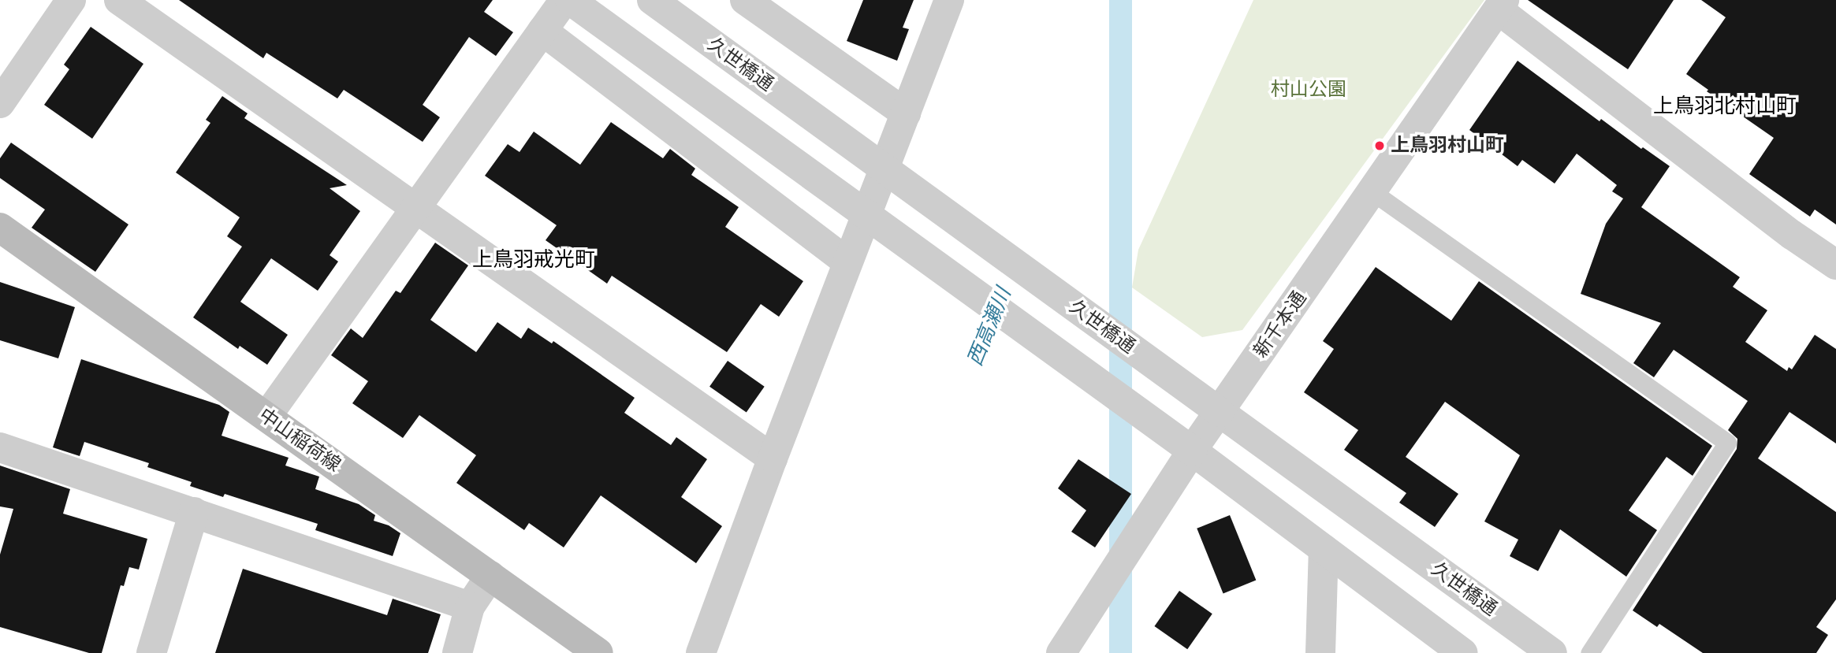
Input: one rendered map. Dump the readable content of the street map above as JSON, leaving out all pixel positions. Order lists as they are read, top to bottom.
{
  "streets": {
    "main road": ["中山稲荷線"],
    "street": ["久世橋通", "新千本通"]
  },
  "crossings": [
    ["久世橋通", "新千本通"]
  ],
  "districts": ["上鳥羽北村山町", "上鳥羽戒光町"],
  "water": ["西高瀬川"],
  "parks": ["村山公園"],
  "places": ["上鳥羽村山町"]
}
